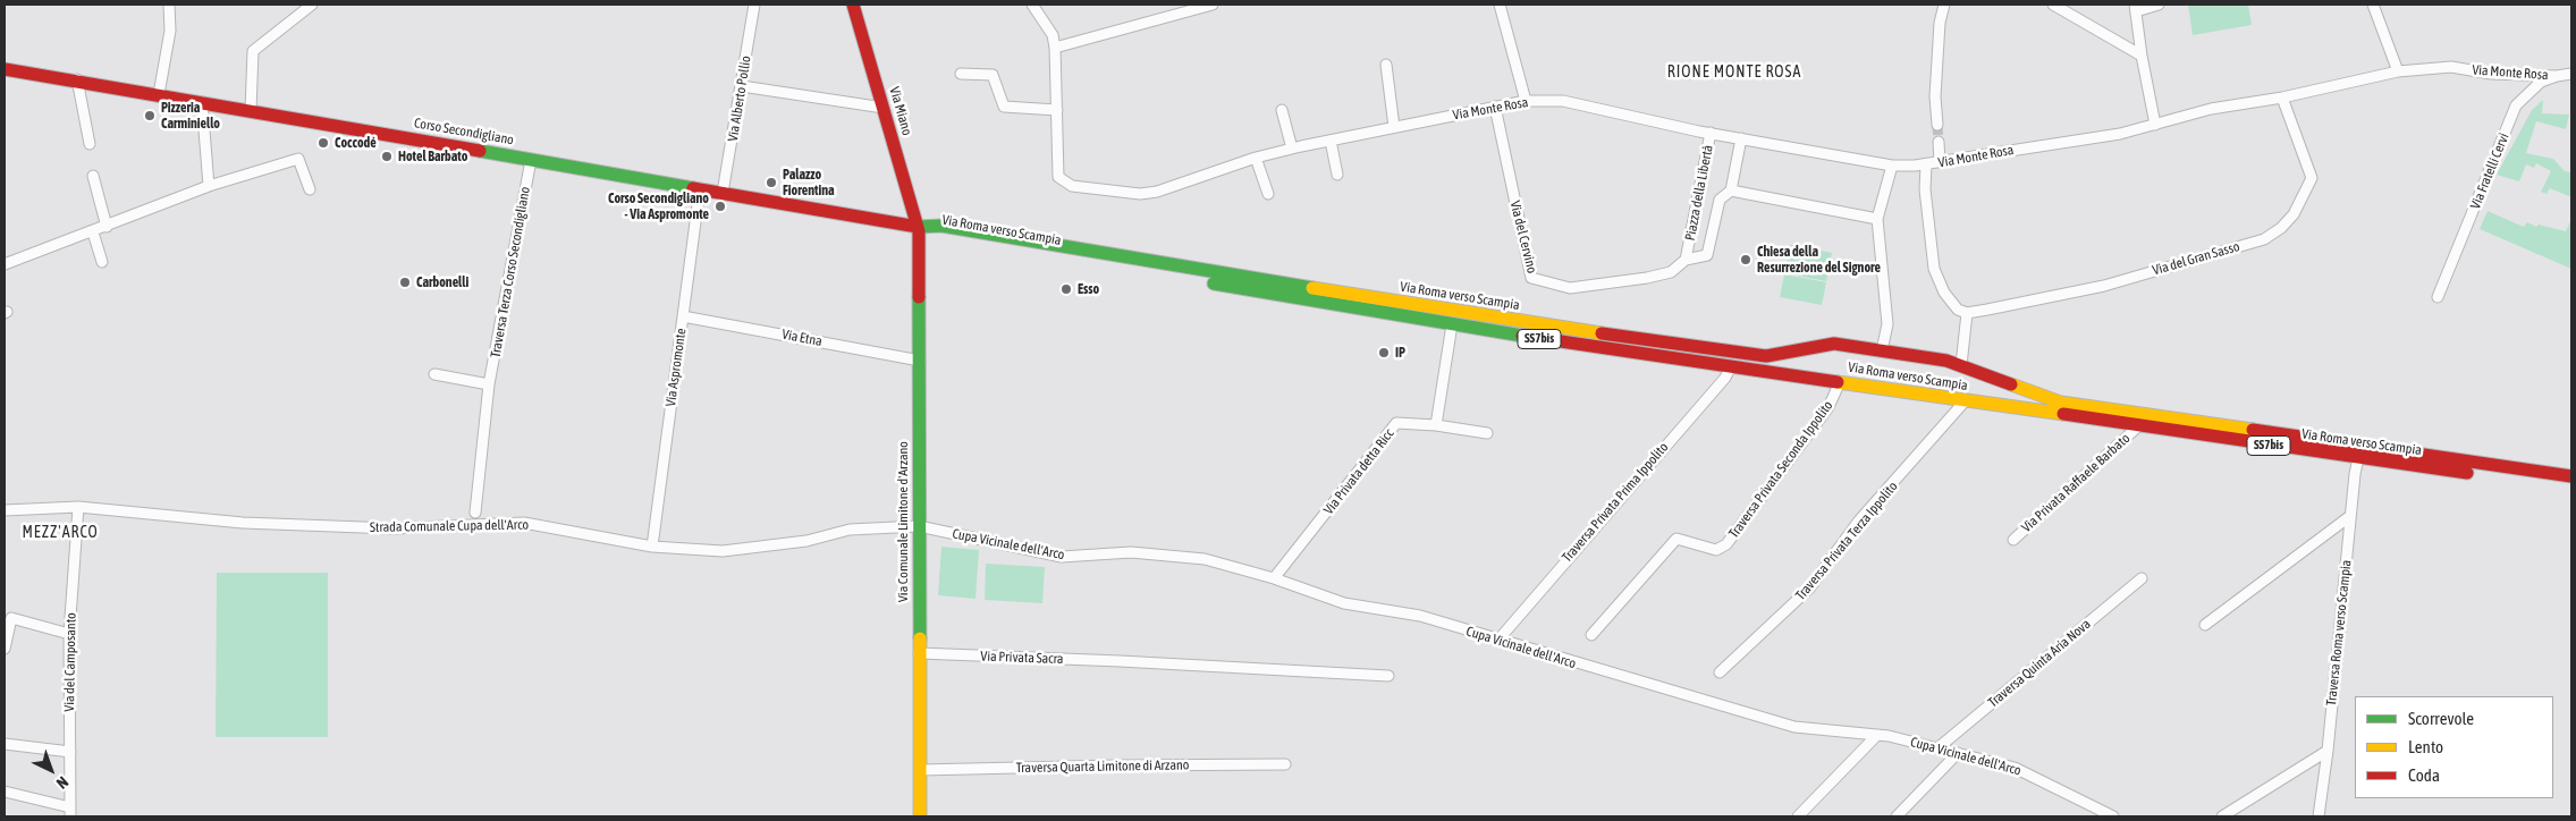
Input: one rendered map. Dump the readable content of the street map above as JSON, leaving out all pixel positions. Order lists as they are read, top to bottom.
{
  "streets": {
    "main road": [
      "Via Miano",
      "Corso Secondigliano",
      "Via Roma verso Scampia",
      "SS7bis",
      "Via Comunale Limitone d'Arzano"
    ],
    "street": [
      "Via Monte Rosa",
      "Via Alberto Pollio",
      "Via Fratelli Cervi",
      "Piazza della Libertà",
      "Via del Cervino",
      "Via del Gran Sasso",
      "Traversa Terza Corso Secondigliano",
      "Via Etna",
      "Via Aspromonte",
      "Traversa Privata Seconda Ippolito",
      "Via Privata detta Ricc",
      "Via Privata Raffaele Barbato",
      "Traversa Privata Prima Ippolito",
      "Strada Comunale Cupa dell'Arco",
      "Traversa Privata Terza Ippolito",
      "Cupa Vicinale dell'Arco",
      "Traversa Roma verso Scampia",
      "Via Privata Sacra",
      "Via del Camposanto",
      "Traversa Quinta Aria Nova",
      "Traversa Quarta Limitone di Arzano"
    ]
  },
  "crossings": [
    ["Via Monte Rosa", "Via Fratelli Cervi"],
    ["Via Monte Rosa", "Piazza della Libertà"],
    ["Via Monte Rosa", "Via del Cervino"],
    ["Via Monte Rosa", "Via del Gran Sasso"],
    ["Via Alberto Pollio", "Corso Secondigliano"],
    ["Via Miano", "Corso Secondigliano"],
    ["Via Miano", "Via Roma verso Scampia"],
    ["Via Miano", "Via Comunale Limitone d'Arzano"],
    ["Corso Secondigliano", "Via Roma verso Scampia"],
    ["Corso Secondigliano", "Traversa Terza Corso Secondigliano"],
    ["Corso Secondigliano", "Via Aspromonte"],
    ["Corso Secondigliano", "Via Comunale Limitone d'Arzano"],
    ["Piazza della Libertà", "Via del Cervino"],
    ["Via Roma verso Scampia", "Traversa Privata Seconda Ippolito"],
    ["Via Roma verso Scampia", "Via Privata Raffaele Barbato"],
    ["Via Roma verso Scampia", "Traversa Privata Prima Ippolito"],
    ["Via Roma verso Scampia", "Via Comunale Limitone d'Arzano"],
    ["Via Roma verso Scampia", "Traversa Privata Terza Ippolito"],
    ["Via Roma verso Scampia", "Traversa Roma verso Scampia"],
    ["Via Etna", "Via Aspromonte"],
    ["Via Etna", "Via Comunale Limitone d'Arzano"],
    ["Via Aspromonte", "Strada Comunale Cupa dell'Arco"],
    ["Via Privata detta Ricc", "Cupa Vicinale dell'Arco"],
    ["Traversa Privata Prima Ippolito", "Cupa Vicinale dell'Arco"],
    ["Via Comunale Limitone d'Arzano", "Strada Comunale Cupa dell'Arco"],
    ["Via Comunale Limitone d'Arzano", "Cupa Vicinale dell'Arco"],
    ["Via Comunale Limitone d'Arzano", "Via Privata Sacra"],
    ["Via Comunale Limitone d'Arzano", "Traversa Quarta Limitone di Arzano"],
    ["Strada Comunale Cupa dell'Arco", "Cupa Vicinale dell'Arco"],
    ["Strada Comunale Cupa dell'Arco", "Via del Camposanto"],
    ["Cupa Vicinale dell'Arco", "Traversa Quinta Aria Nova"]
  ],
  "districts": ["RIONE MONTE ROSA", "MEZZ'ARCO"],
  "places": [
    "Pizzeria Carminiello",
    "Coccodé",
    "Hotel Barbato",
    "Palazzo Fiorentina",
    "Corso Secondigliano - Via Aspromonte",
    "Chiesa della Resurrezione del Signore",
    "Carbonelli",
    "Esso",
    "IP"
  ],
  "legend": ["Scorrevole", "Lento", "Coda"],
  "north": "bottom right"
}
